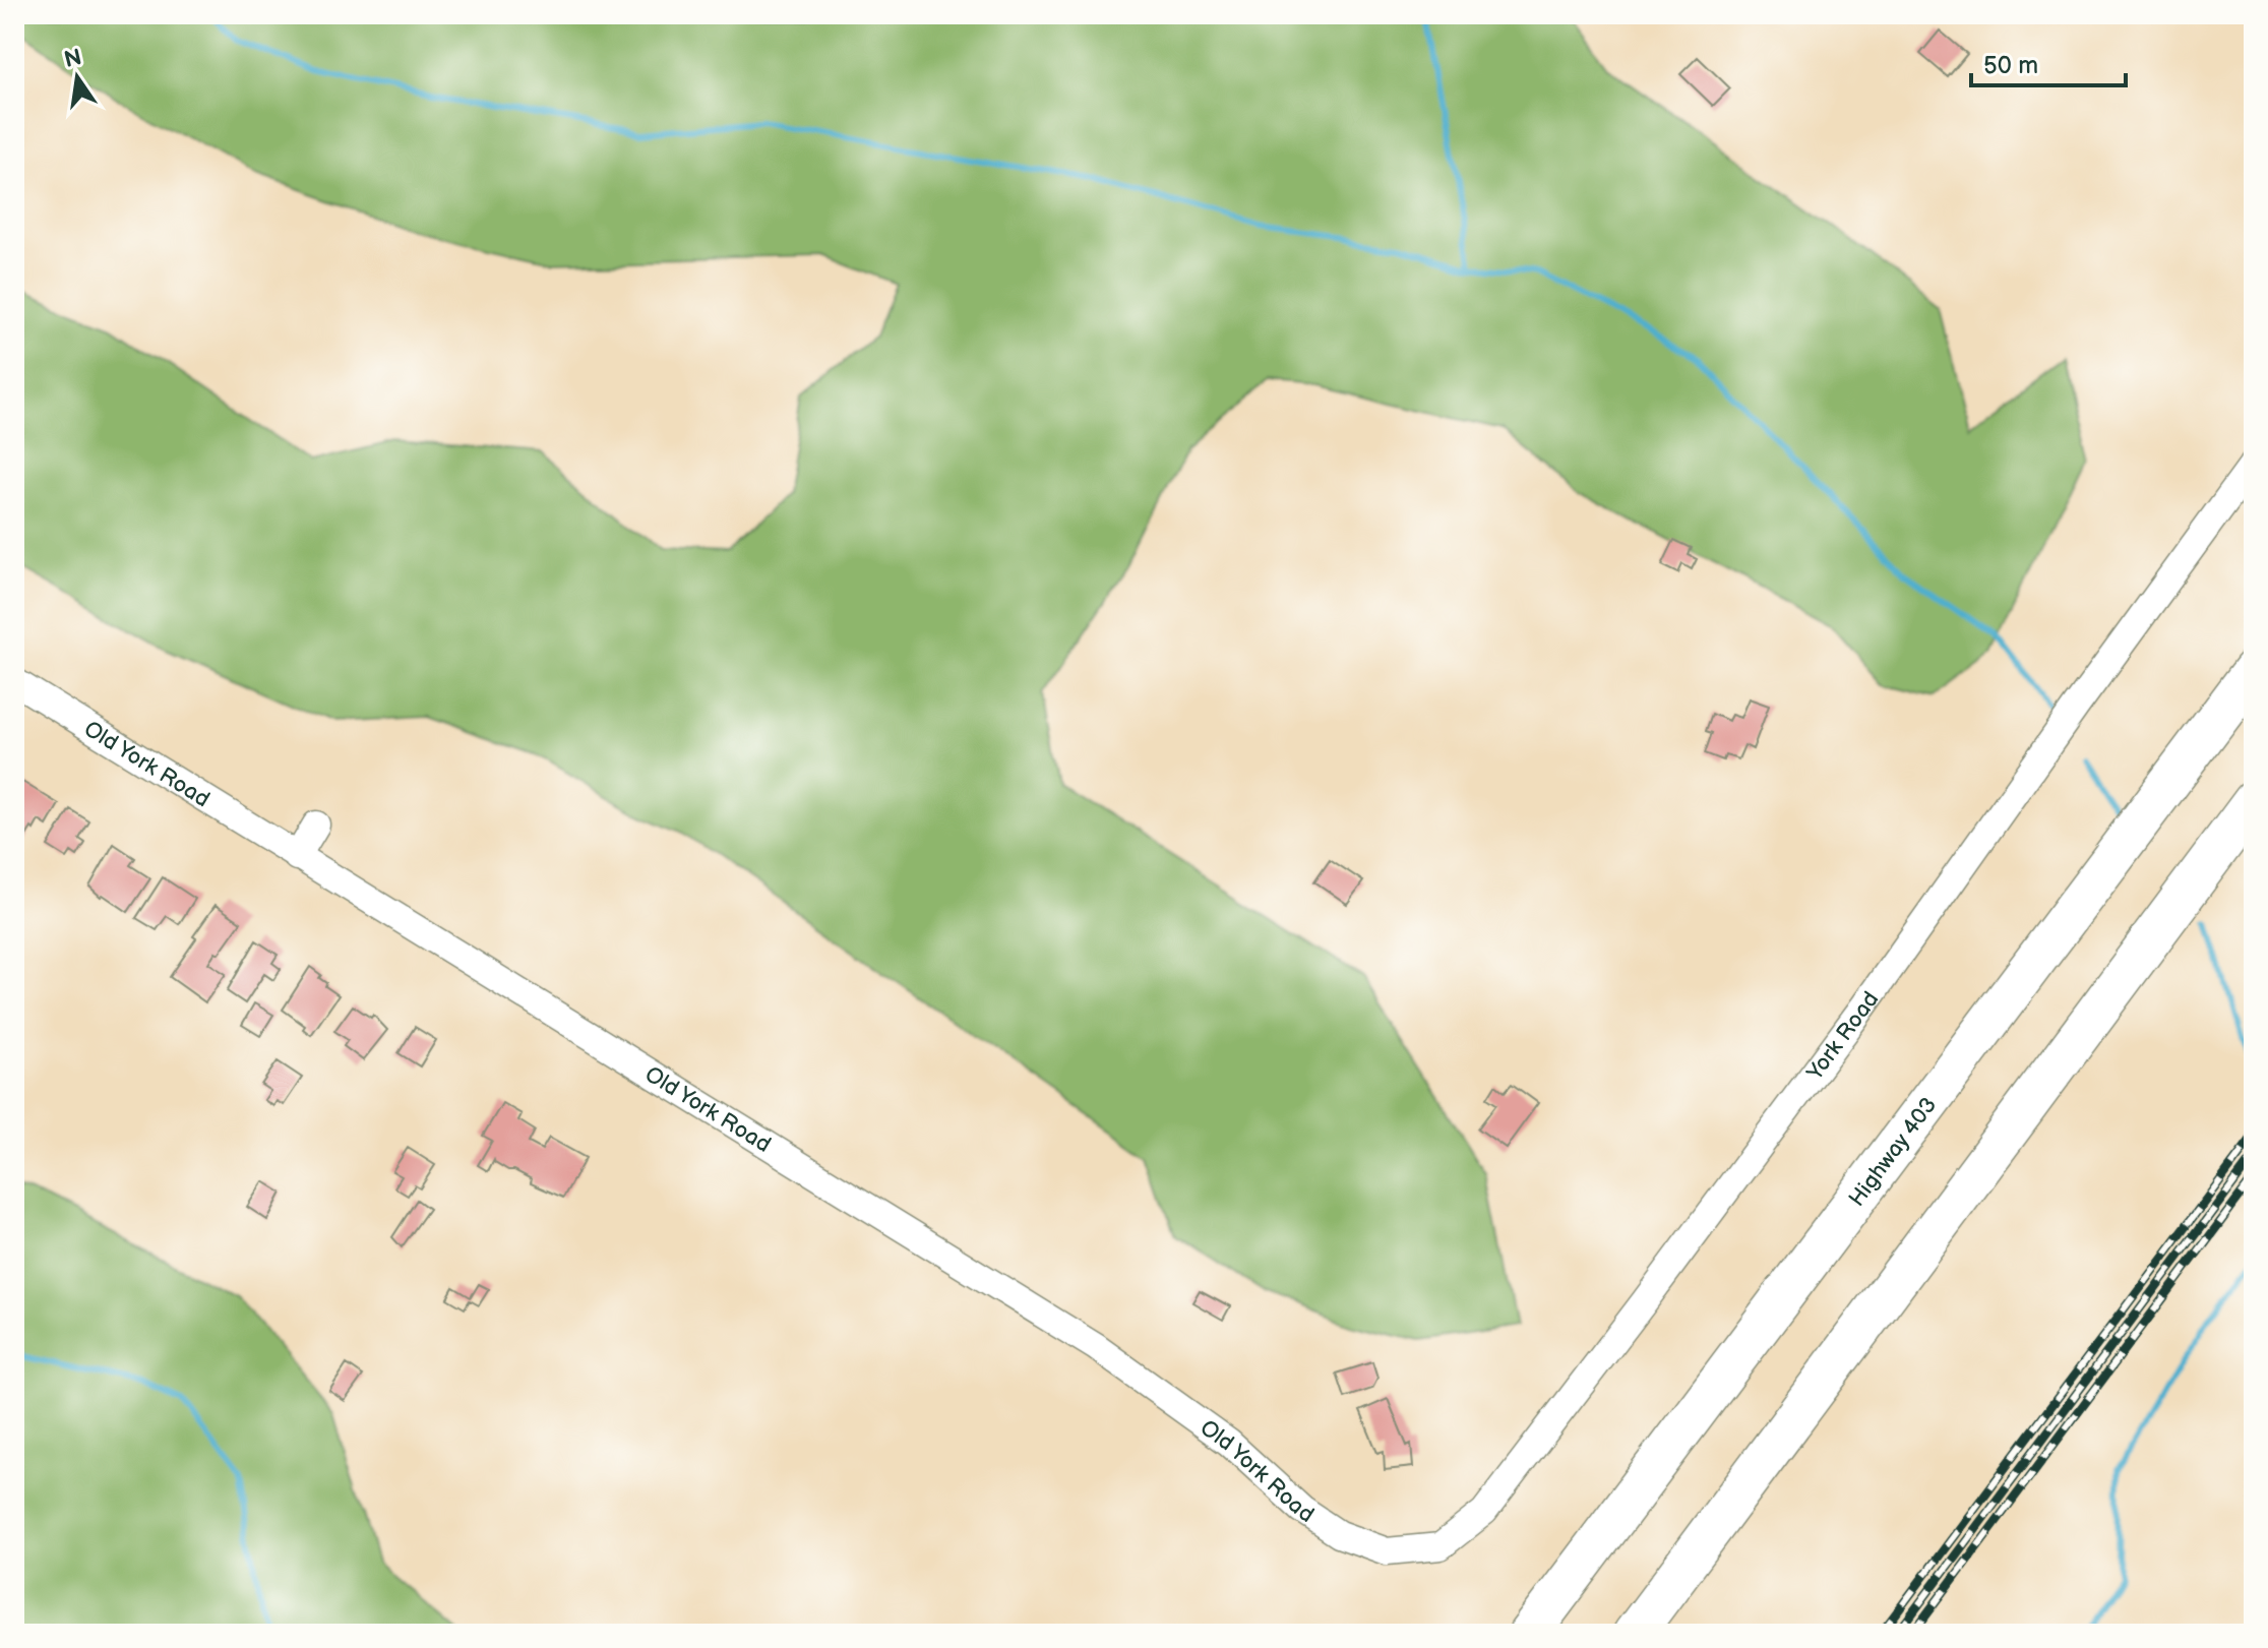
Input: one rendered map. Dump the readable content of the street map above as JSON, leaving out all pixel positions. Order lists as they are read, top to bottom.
{
  "streets": {
    "highway": ["Highway 403"],
    "street": ["Old York Road", "York Road"]
  },
  "crossings": [
    ["Old York Road", "York Road"]
  ],
  "scale_bar": "50 m",
  "north": "top"
}
